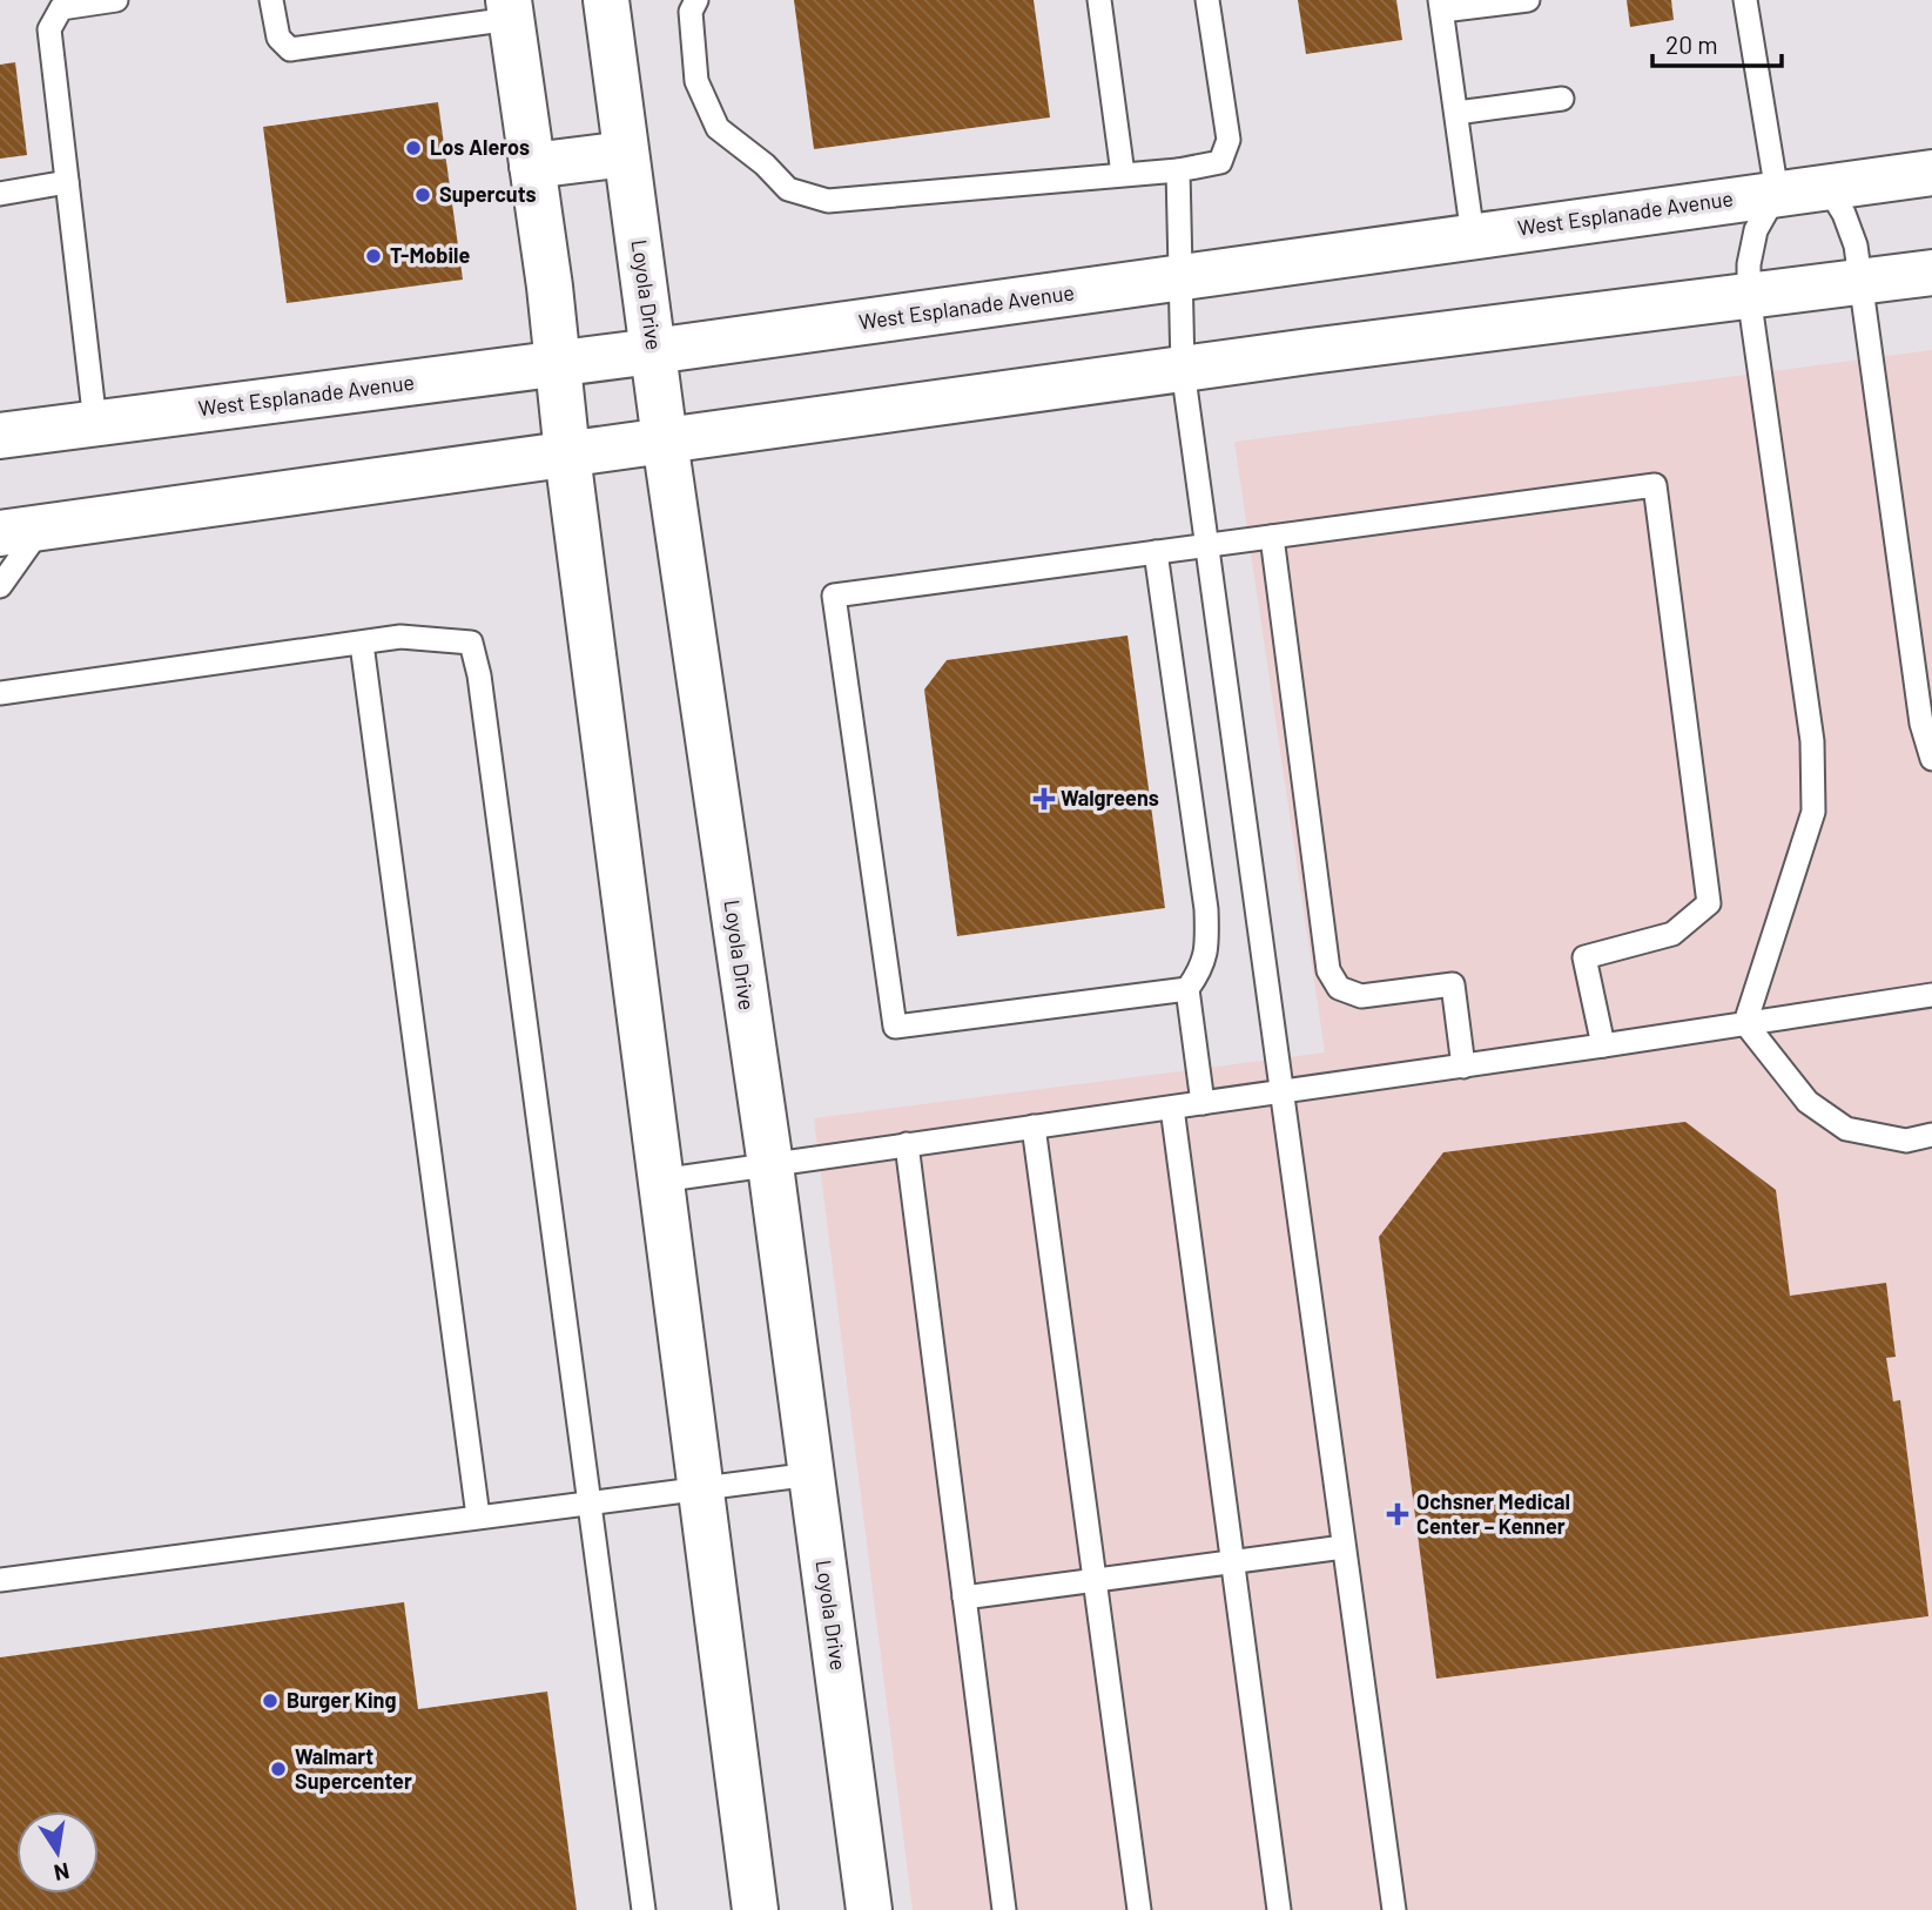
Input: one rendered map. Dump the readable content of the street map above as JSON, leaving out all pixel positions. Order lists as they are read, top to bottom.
{
  "streets": {
    "main road": ["West Esplanade Avenue", "Loyola Drive"]
  },
  "crossings": [
    ["West Esplanade Avenue", "Loyola Drive"]
  ],
  "places": {
    "other": [
      "Los Aleros",
      "Supercuts",
      "T-Mobile",
      "Burger King",
      "Walmart Supercenter"
    ],
    "health": ["Walgreens", "Ochsner Medical Center – Kenner"]
  },
  "scale_bar": "20 m",
  "north": "bottom"
}
